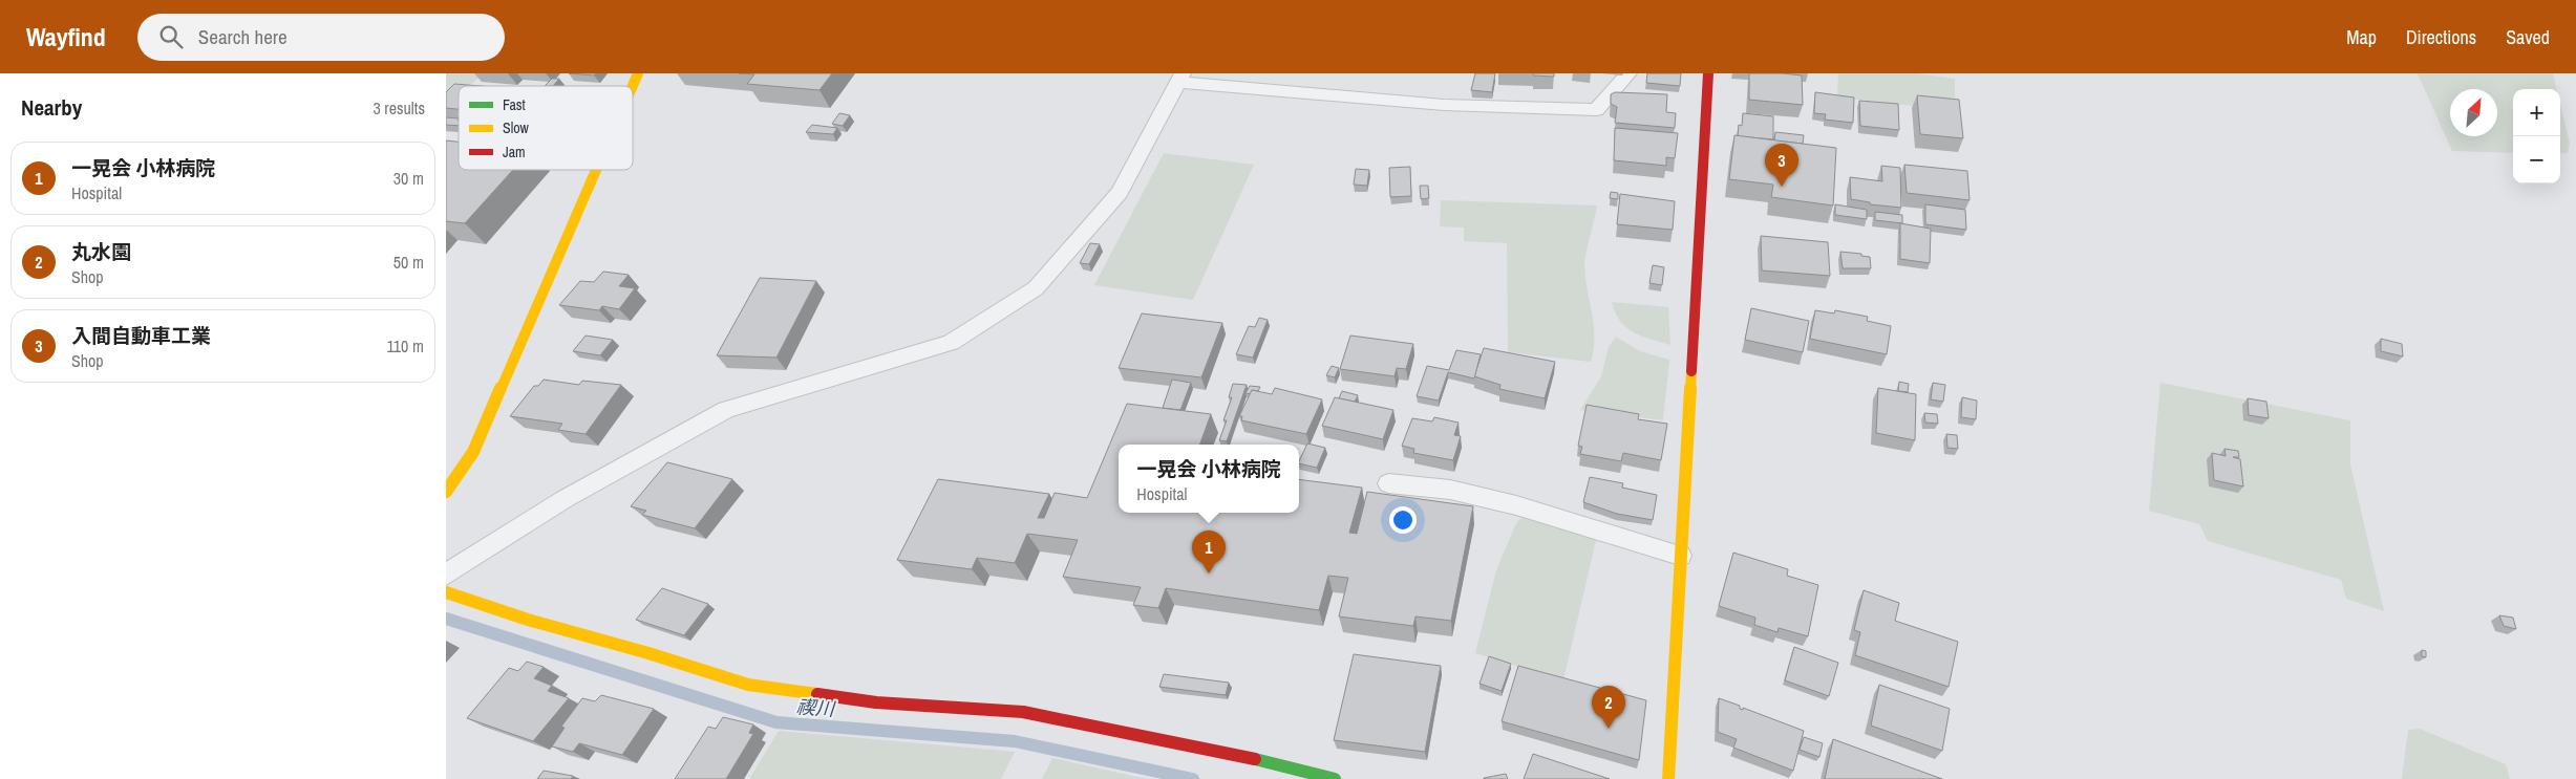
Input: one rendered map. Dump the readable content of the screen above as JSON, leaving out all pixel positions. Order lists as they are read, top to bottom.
{
  "water": ["禊川"],
  "legend": ["Fast", "Slow", "Jam"],
  "north": "top right",
  "page": {
    "header": "Wayfind",
    "search": "Search here",
    "nav": ["Map", "Directions", "Saved"],
    "heading": ["Nearby", "3 results"],
    "map_buttons": ["+", "−"],
    "list": [
      {
        "mark": "1",
        "name": "一晃会 小林病院",
        "note": "Hospital",
        "value": "30 m"
      },
      {
        "mark": "2",
        "name": "丸水園",
        "note": "Shop",
        "value": "50 m"
      },
      {
        "mark": "3",
        "name": "入間自動車工業",
        "note": "Shop",
        "value": "110 m"
      }
    ],
    "pins": ["3", "1", "2"],
    "popup": ["一晃会 小林病院", "Hospital"]
  }
}
